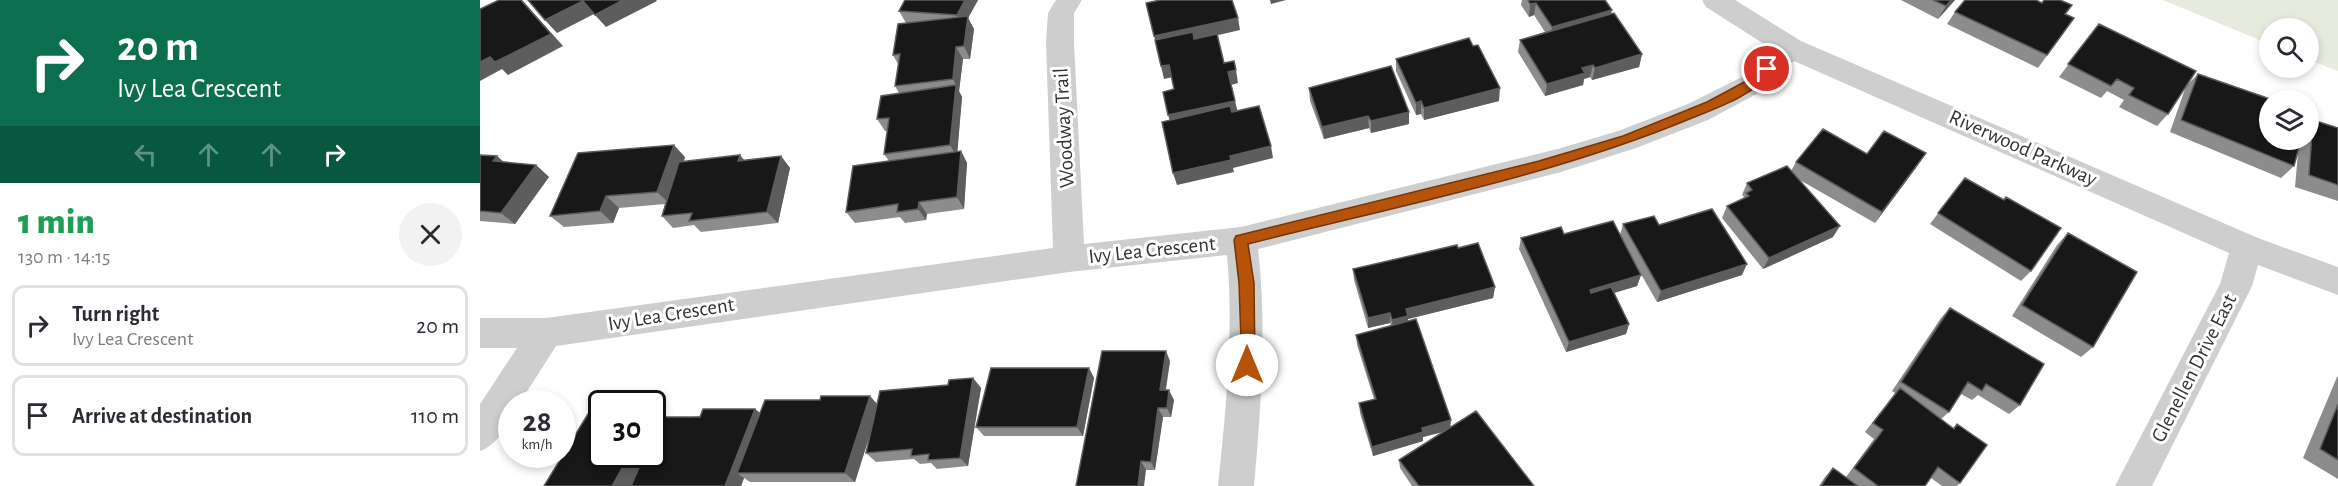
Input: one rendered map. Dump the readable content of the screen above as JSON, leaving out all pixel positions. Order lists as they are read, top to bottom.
{
  "streets": {
    "street": [
      "Woodway Trail",
      "Riverwood Parkway",
      "Ivy Lea Crescent",
      "Glenellen Drive East"
    ]
  },
  "crossings": [
    ["Woodway Trail", "Ivy Lea Crescent"],
    ["Riverwood Parkway", "Ivy Lea Crescent"],
    ["Riverwood Parkway", "Glenellen Drive East"]
  ],
  "page": {
    "turn": ["20 m", "Ivy Lea Crescent"],
    "heading": ["1 min", "130 m · 14:15"],
    "list": [
      {
        "name": "Turn right",
        "note": "Ivy Lea Crescent",
        "value": "20 m"
      },
      {
        "name": "Arrive at destination",
        "value": "110 m"
      }
    ],
    "speed": "28 km/h",
    "limit": "30"
  }
}
